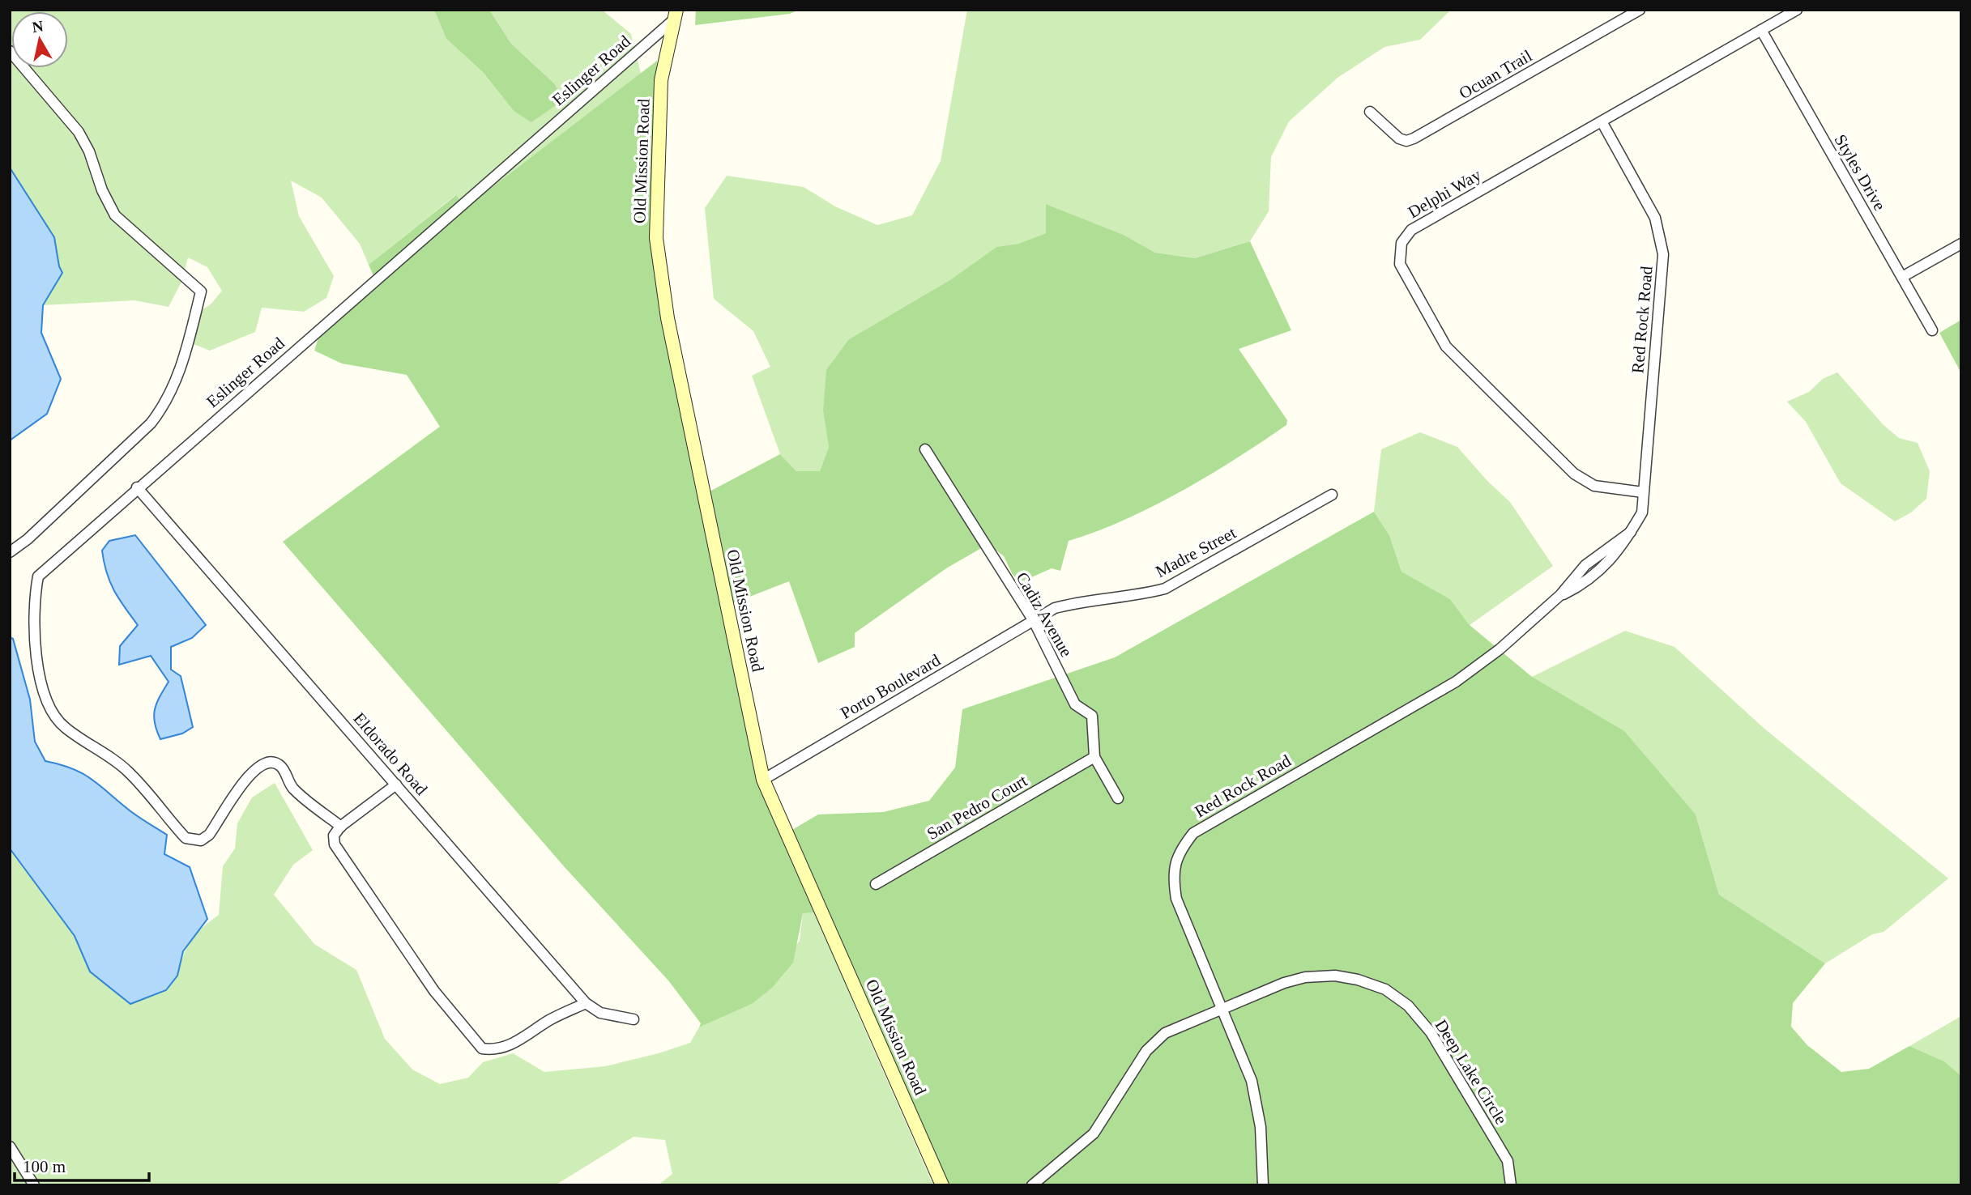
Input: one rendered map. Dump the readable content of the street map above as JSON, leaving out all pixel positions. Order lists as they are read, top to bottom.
{
  "streets": {
    "street": [
      "Eslinger Road",
      "Ocuan Trail",
      "Old Mission Road",
      "Styles Drive",
      "Delphi Way",
      "Red Rock Road",
      "Madre Street",
      "Cadiz Avenue",
      "Porto Boulevard",
      "Eldorado Road",
      "San Pedro Court",
      "Deep Lake Circle"
    ]
  },
  "crossings": [
    ["Eslinger Road", "Old Mission Road"],
    ["Eslinger Road", "Eldorado Road"],
    ["Old Mission Road", "Porto Boulevard"],
    ["Styles Drive", "Delphi Way"],
    ["Delphi Way", "Red Rock Road"],
    ["Red Rock Road", "Deep Lake Circle"],
    ["Madre Street", "Cadiz Avenue"],
    ["Madre Street", "Porto Boulevard"],
    ["Cadiz Avenue", "Porto Boulevard"],
    ["Cadiz Avenue", "San Pedro Court"]
  ],
  "scale_bar": "100 m",
  "north": "top"
}
